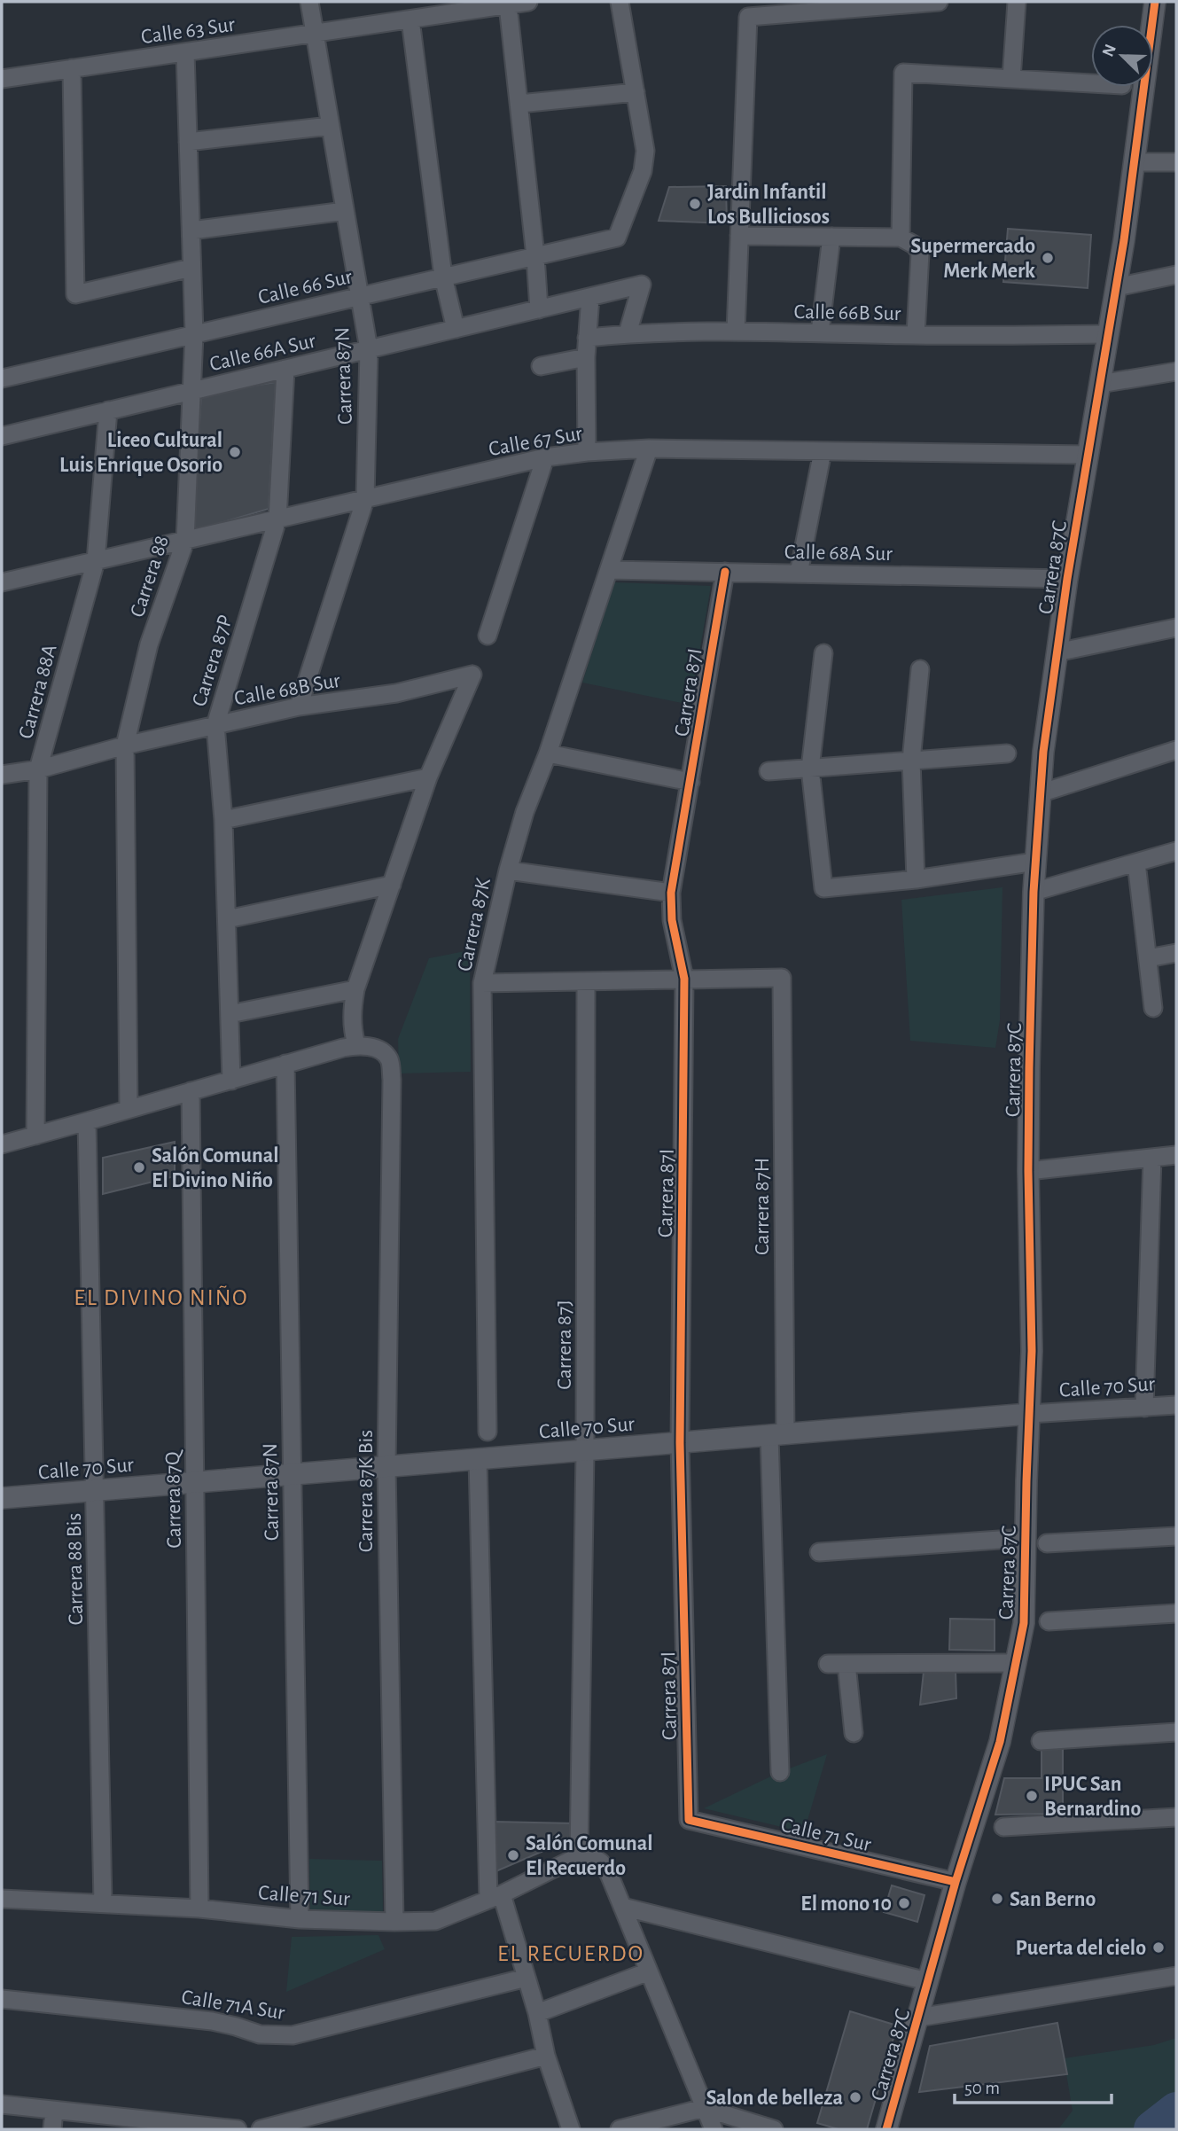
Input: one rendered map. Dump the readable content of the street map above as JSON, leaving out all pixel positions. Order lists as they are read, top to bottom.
{
  "streets": {
    "street": [
      "Calle 63 Sur",
      "Calle 66 Sur",
      "Calle 66B Sur",
      "Calle 66A Sur",
      "Carrera 87N",
      "Calle 67 Sur",
      "Calle 68A Sur",
      "Carrera 87C",
      "Carrera 88",
      "Carrera 87P",
      "Calle 68B Sur",
      "Carrera 88A",
      "Carrera 87I",
      "Carrera 87K",
      "Carrera 87H",
      "Carrera 87J",
      "Calle 70 Sur",
      "Carrera 87K Bis",
      "Carrera 87Q",
      "Carrera 88 Bis",
      "Calle 71 Sur",
      "Calle 71A Sur"
    ]
  },
  "crossings": [
    ["Calle 63 Sur", "Carrera 87N"],
    ["Calle 63 Sur", "Carrera 88"],
    ["Calle 66 Sur", "Carrera 87N"],
    ["Calle 66 Sur", "Carrera 88"],
    ["Calle 66B Sur", "Calle 66A Sur"],
    ["Calle 66B Sur", "Carrera 87C"],
    ["Calle 66A Sur", "Carrera 87N"],
    ["Calle 66A Sur", "Carrera 88"],
    ["Calle 66A Sur", "Carrera 87P"],
    ["Calle 66A Sur", "Carrera 88A"],
    ["Carrera 87N", "Calle 67 Sur"],
    ["Carrera 87N", "Calle 68B Sur"],
    ["Carrera 87N", "Calle 70 Sur"],
    ["Carrera 87N", "Calle 71 Sur"],
    ["Calle 67 Sur", "Carrera 87C"],
    ["Calle 67 Sur", "Carrera 88"],
    ["Calle 67 Sur", "Carrera 87P"],
    ["Calle 67 Sur", "Carrera 88A"],
    ["Calle 67 Sur", "Carrera 87K"],
    ["Calle 68A Sur", "Carrera 87C"],
    ["Calle 68A Sur", "Carrera 87I"],
    ["Calle 68A Sur", "Carrera 87K"],
    ["Carrera 87C", "Calle 70 Sur"],
    ["Carrera 87C", "Calle 71 Sur"],
    ["Carrera 88", "Calle 68B Sur"],
    ["Carrera 87P", "Calle 68B Sur"],
    ["Calle 68B Sur", "Carrera 88A"],
    ["Carrera 87I", "Carrera 87H"],
    ["Carrera 87I", "Calle 70 Sur"],
    ["Carrera 87I", "Calle 71 Sur"],
    ["Carrera 87H", "Calle 70 Sur"],
    ["Carrera 87J", "Calle 70 Sur"],
    ["Carrera 87J", "Calle 71 Sur"],
    ["Calle 70 Sur", "Carrera 87K Bis"],
    ["Calle 70 Sur", "Carrera 87Q"],
    ["Calle 70 Sur", "Carrera 88 Bis"],
    ["Carrera 87K Bis", "Calle 71 Sur"],
    ["Carrera 87Q", "Calle 71 Sur"],
    ["Carrera 88 Bis", "Calle 71 Sur"]
  ],
  "districts": ["EL DIVINO NIÑO", "EL RECUERDO"],
  "places": [
    "Jardin Infantil Los Bulliciosos",
    "Supermercado Merk Merk",
    "Liceo Cultural Luis Enrique Osorio",
    "Salón Comunal El Divino Niño",
    "IPUC San Bernardino",
    "Salón Comunal El Recuerdo",
    "San Berno",
    "El mono 10",
    "Puerta del cielo",
    "Salon de belleza"
  ],
  "scale_bar": "50 m",
  "north": "top left"
}
